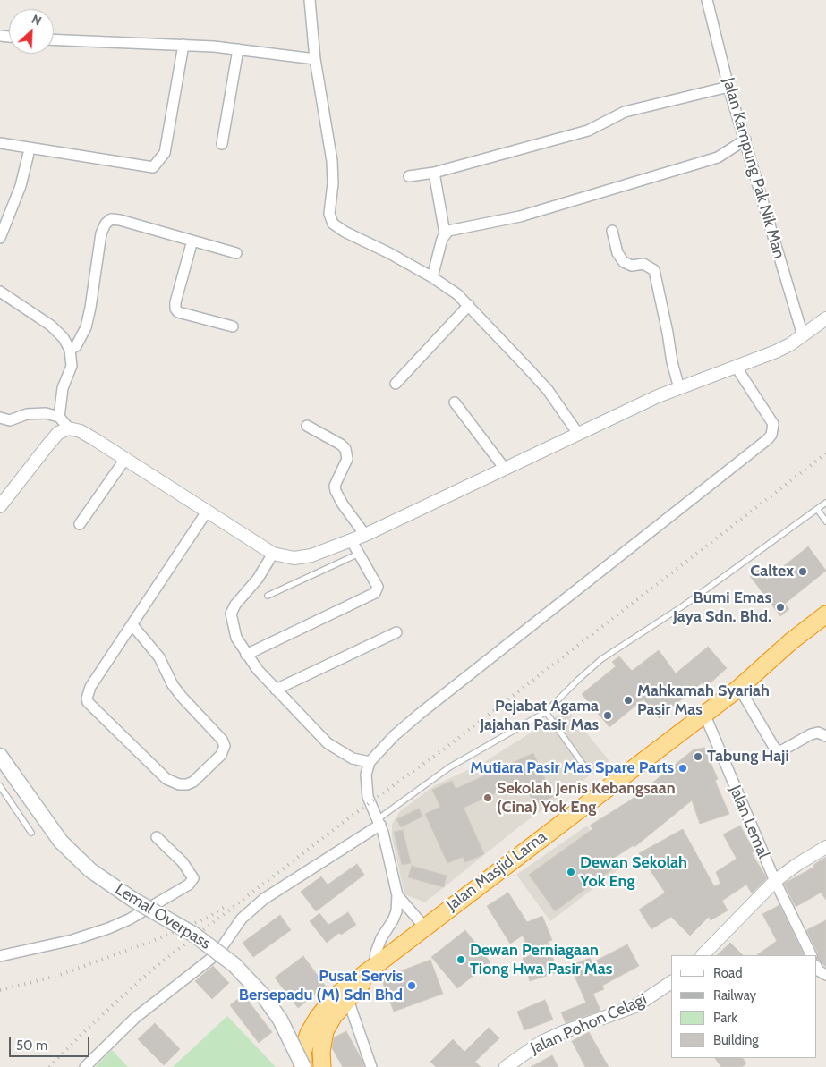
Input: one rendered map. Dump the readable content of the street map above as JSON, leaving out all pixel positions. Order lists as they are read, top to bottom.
{
  "streets": {
    "highway": ["Jalan Masjid Lama"],
    "main road": ["Lemal Overpass"],
    "street": ["Jalan Kampung Pak Nik Man", "Jalan Lemal", "Jalan Pohon Celagi"]
  },
  "crossings": [
    ["Jalan Lemal", "Jalan Masjid Lama"],
    ["Jalan Masjid Lama", "Lemal Overpass"]
  ],
  "places": [
    "Caltex",
    "Bumi Emas Jaya Sdn. Bhd.",
    "Mahkamah Syariah Pasir Mas",
    "Pejabat Agama Jajahan Pasir Mas",
    "Tabung Haji",
    "Mutiara Pasir Mas Spare Parts",
    "Sekolah Jenis Kebangsaan (Cina) Yok Eng",
    "Dewan Sekolah Yok Eng",
    "Dewan Perniagaan Tiong Hwa Pasir Mas",
    "Pusat Servis Bersepadu (M) Sdn Bhd"
  ],
  "legend": [
    "Road",
    "Railway",
    "Park",
    "Building"
  ],
  "scale_bar": "50 m",
  "north": "top right"
}
